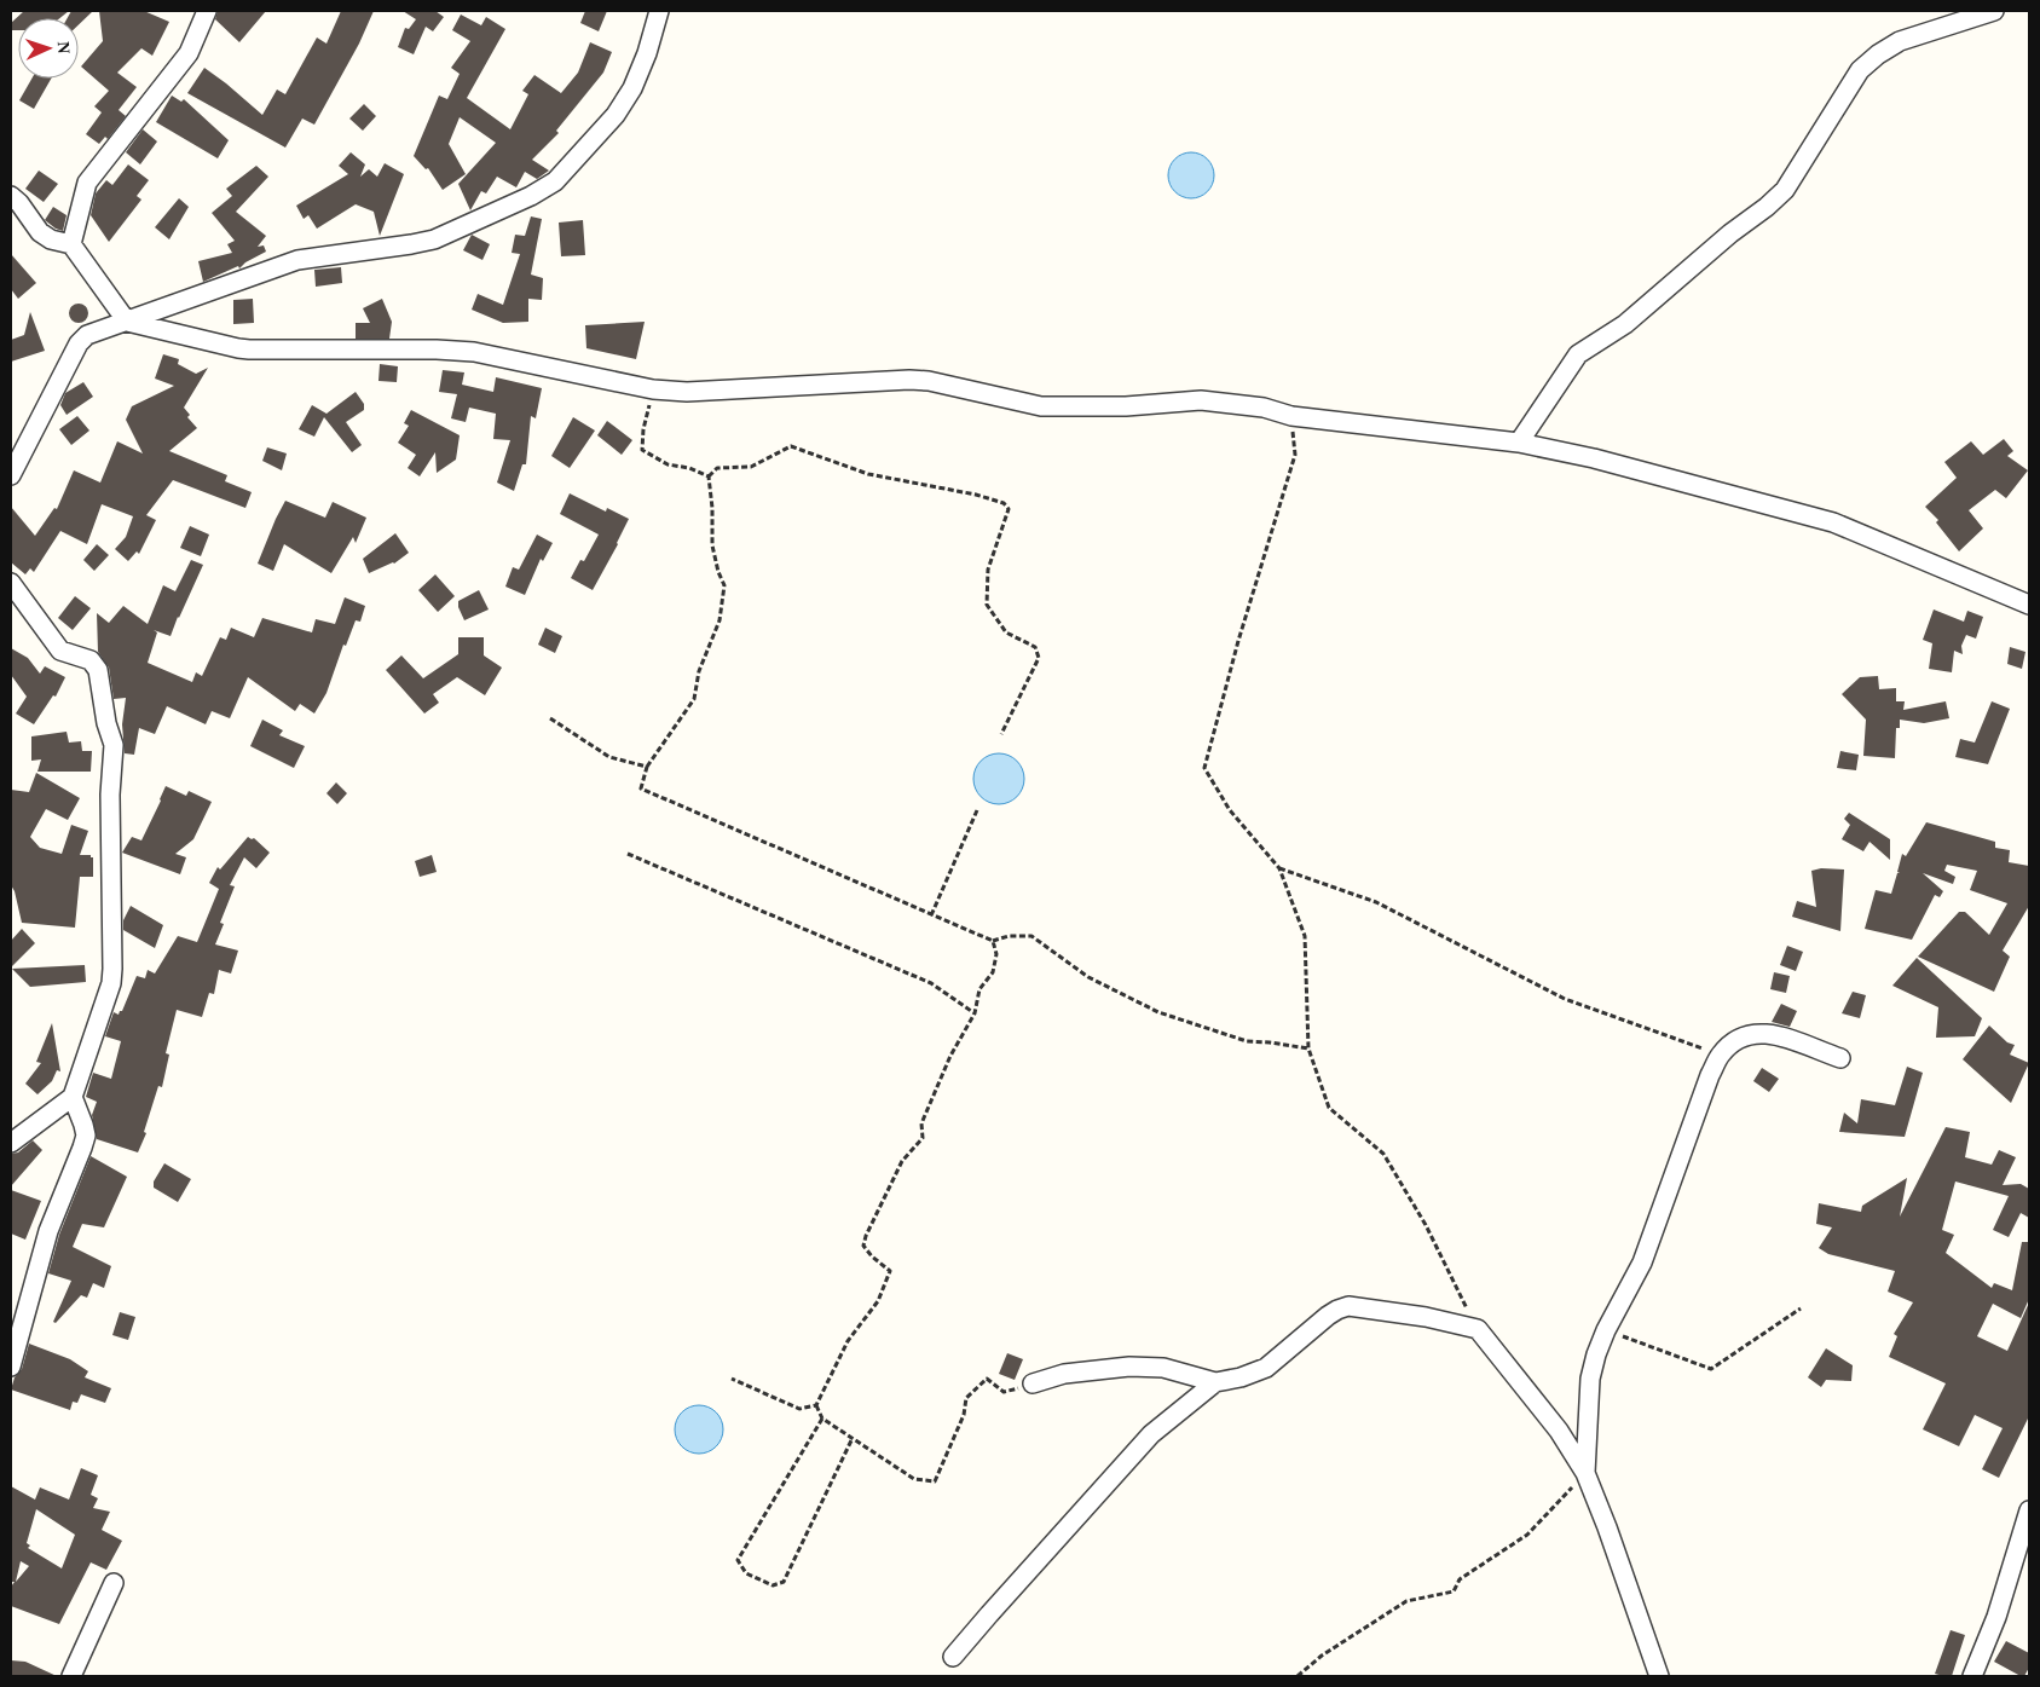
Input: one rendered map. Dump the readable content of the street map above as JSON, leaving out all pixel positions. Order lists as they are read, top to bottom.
{
  "north": "right"
}
